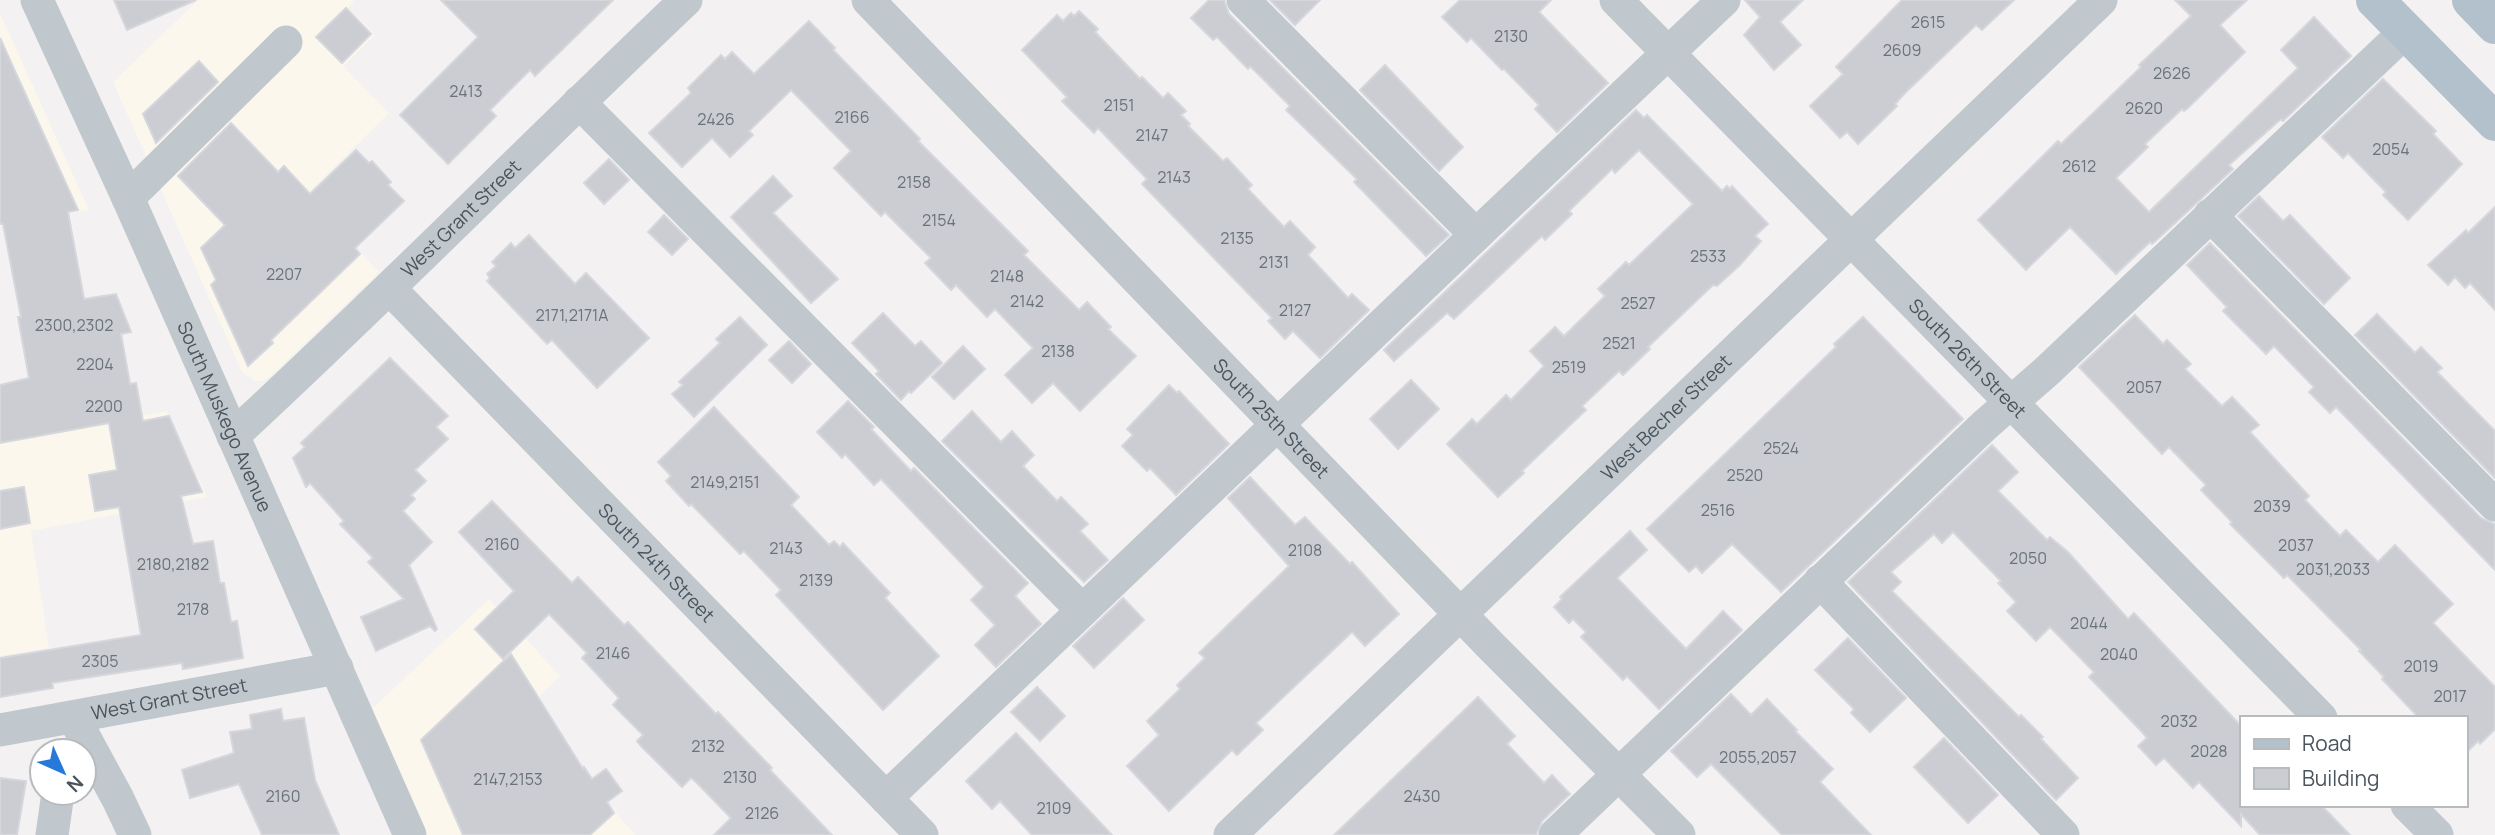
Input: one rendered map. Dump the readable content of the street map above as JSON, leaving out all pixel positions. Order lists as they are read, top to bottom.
{
  "streets": {
    "street": [
      "West Grant Street",
      "South 26th Street",
      "South Muskego Avenue",
      "West Becher Street",
      "South 25th Street",
      "South 24th Street"
    ]
  },
  "crossings": [
    ["West Grant Street", "South Muskego Avenue"],
    ["West Grant Street", "South 24th Street"],
    ["South 26th Street", "West Becher Street"],
    ["West Becher Street", "South 25th Street"]
  ],
  "house_numbers": [
    "2615",
    "2130",
    "2609",
    "2626",
    "2413",
    "2151",
    "2620",
    "2166",
    "2426",
    "2147",
    "2054",
    "2612",
    "2143",
    "2158",
    "2154",
    "2135",
    "2533",
    "2131",
    "2207",
    "2148",
    "2142",
    "2527",
    "2127",
    "2171,2171A",
    "2300,2302",
    "2521",
    "2138",
    "2204",
    "2519",
    "2057",
    "2200",
    "2524",
    "2520",
    "2149,2151",
    "2039",
    "2516",
    "2160",
    "2037",
    "2143",
    "2108",
    "2050",
    "2180,2182",
    "2031,2033",
    "2139",
    "2178",
    "2044",
    "2146",
    "2040",
    "2305",
    "2019",
    "2017",
    "2032",
    "2132",
    "2028",
    "2055,2057",
    "2130",
    "2147,2153",
    "2160",
    "2430",
    "2109",
    "2126"
  ],
  "legend": ["Road", "Building"],
  "north": "bottom right"
}
